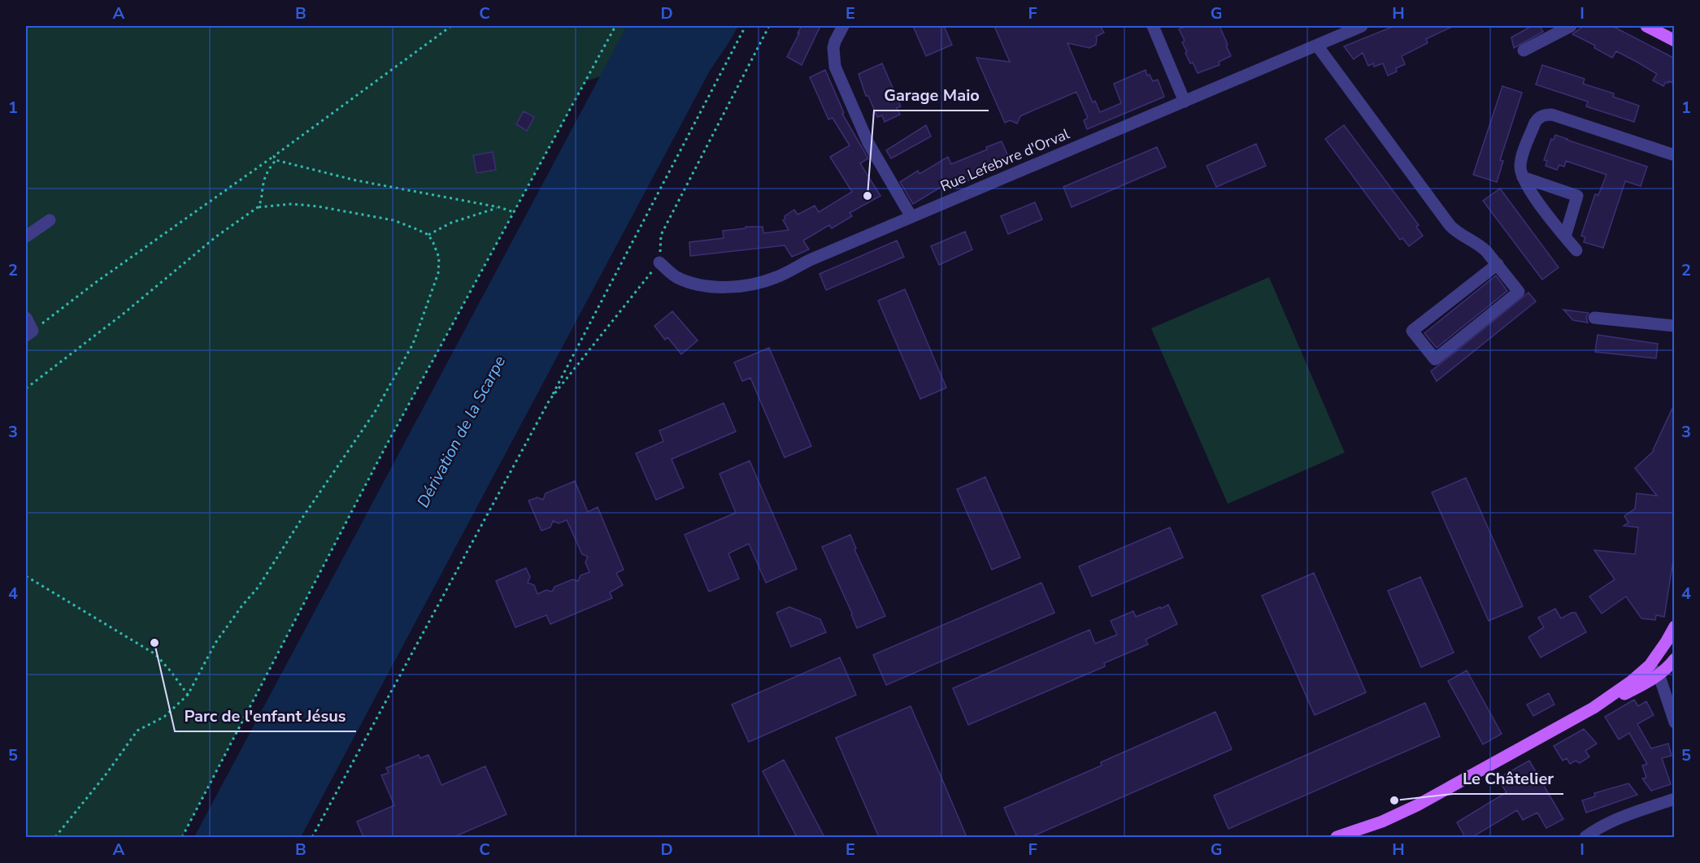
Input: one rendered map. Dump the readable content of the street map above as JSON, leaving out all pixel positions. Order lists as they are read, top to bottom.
{
  "streets": {
    "street": ["Rue Lefebvre d'Orval"]
  },
  "water": ["Dérivation de la Scarpe"],
  "places": ["Garage Maio", "Parc de l'enfant Jésus", "Le Châtelier"],
  "grid": {
    "columns": [
      "A",
      "B",
      "C",
      "D",
      "E",
      "F",
      "G",
      "H",
      "I"
    ],
    "rows": [
      "1",
      "2",
      "3",
      "4",
      "5"
    ]
  }
}
